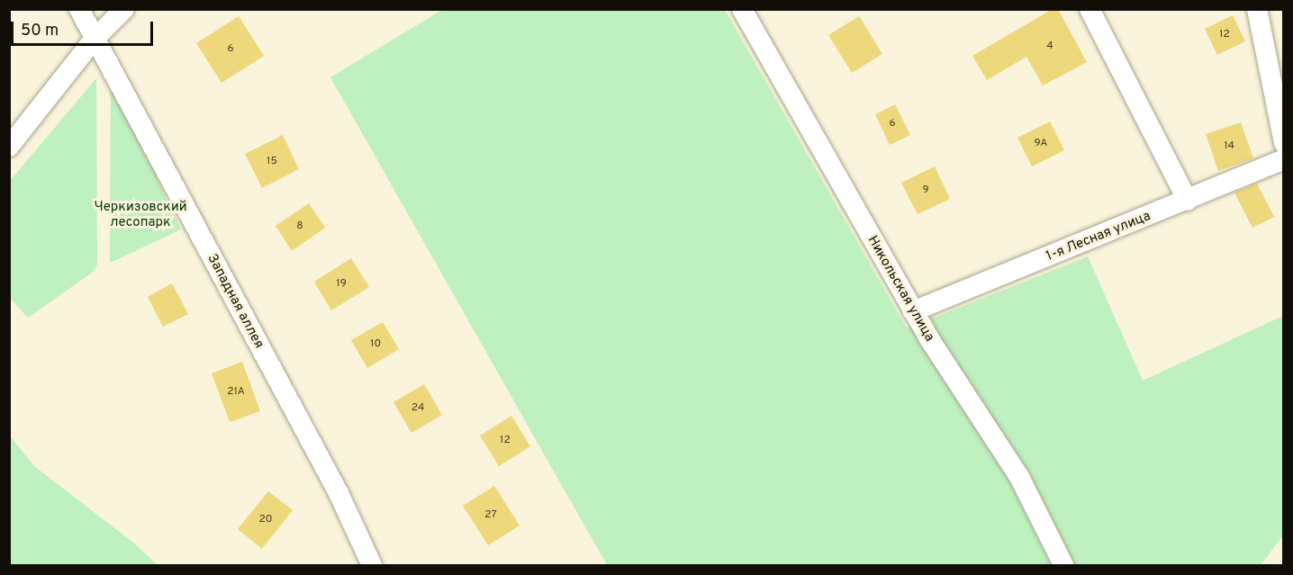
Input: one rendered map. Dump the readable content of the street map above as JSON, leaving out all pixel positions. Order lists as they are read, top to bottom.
{
  "streets": {
    "street": ["1-я Лесная улица", "Никольская улица", "Западная аллея"]
  },
  "crossings": [
    ["1-я Лесная улица", "Никольская улица"]
  ],
  "parks": ["Черкизовский лесопарк"],
  "house_numbers": [
    "12",
    "4",
    "6",
    "6",
    "9А",
    "14",
    "15",
    "9",
    "8",
    "19",
    "10",
    "21А",
    "24",
    "12",
    "27",
    "20"
  ],
  "scale_bar": "50 m"
}
